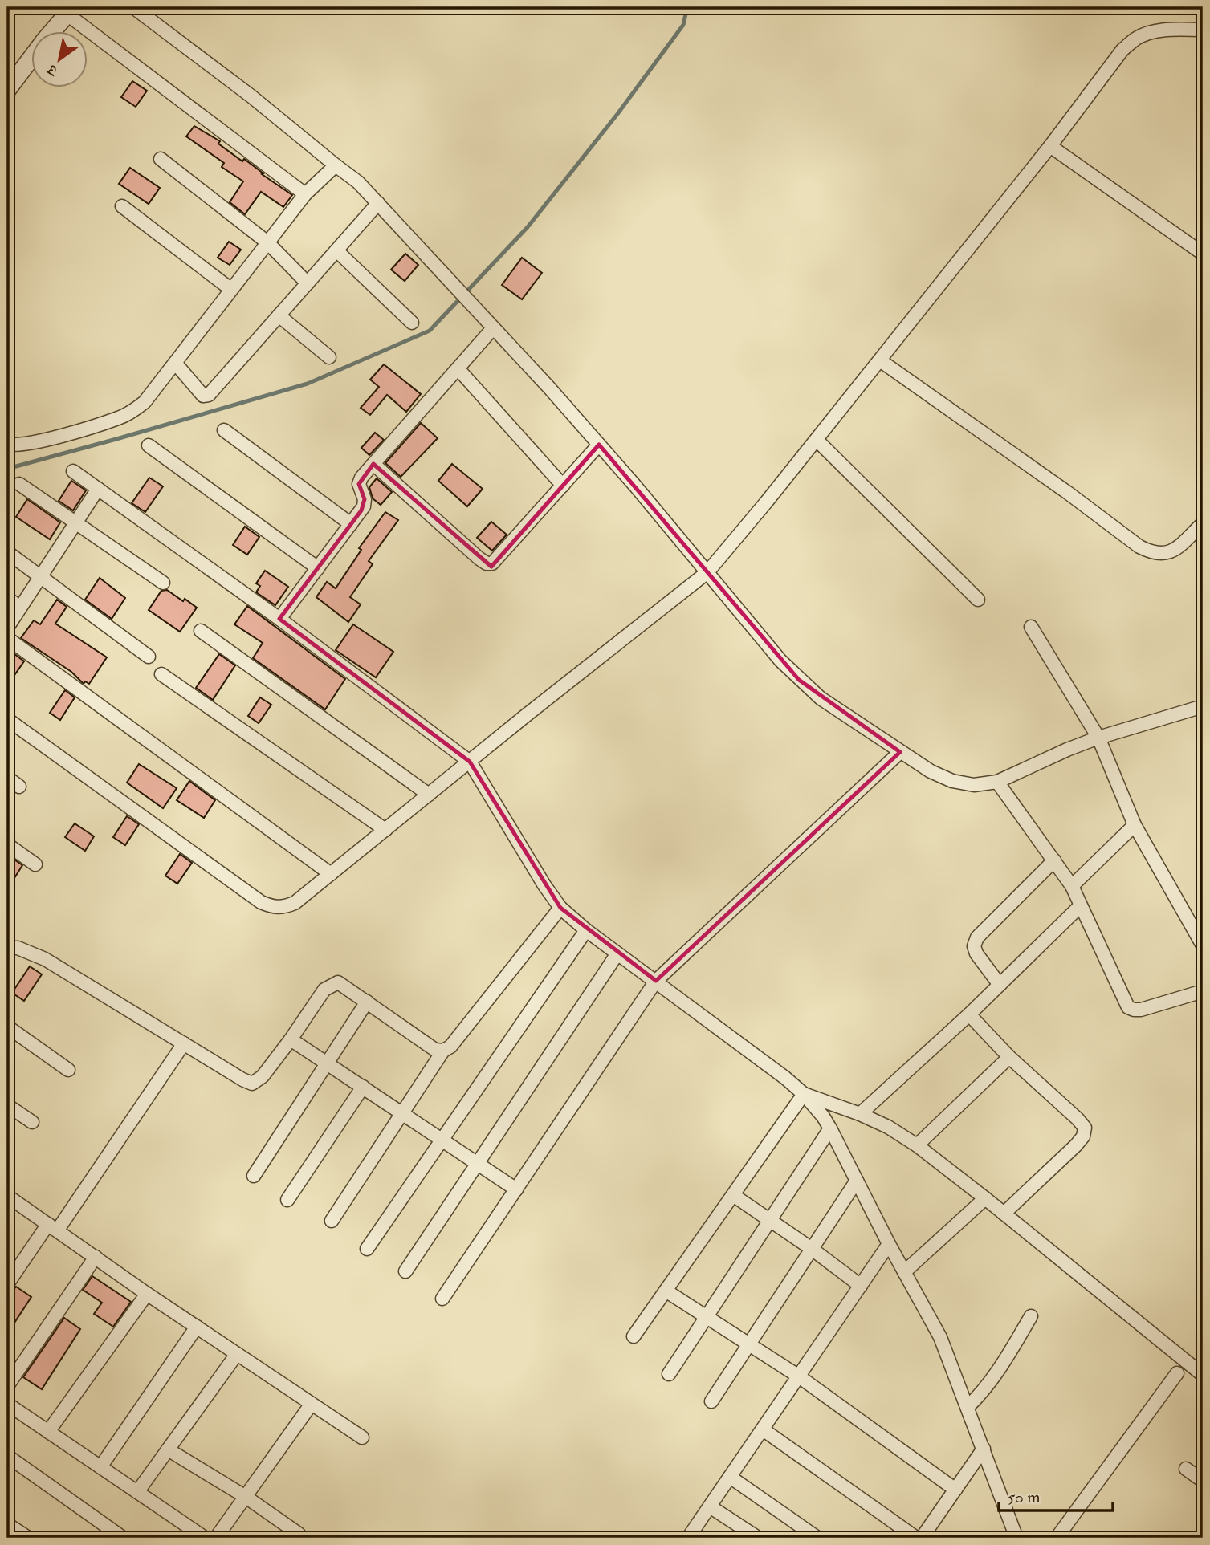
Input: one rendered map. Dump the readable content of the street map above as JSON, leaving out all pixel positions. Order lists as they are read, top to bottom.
{
  "scale_bar": "50 m",
  "north": "bottom left"
}
